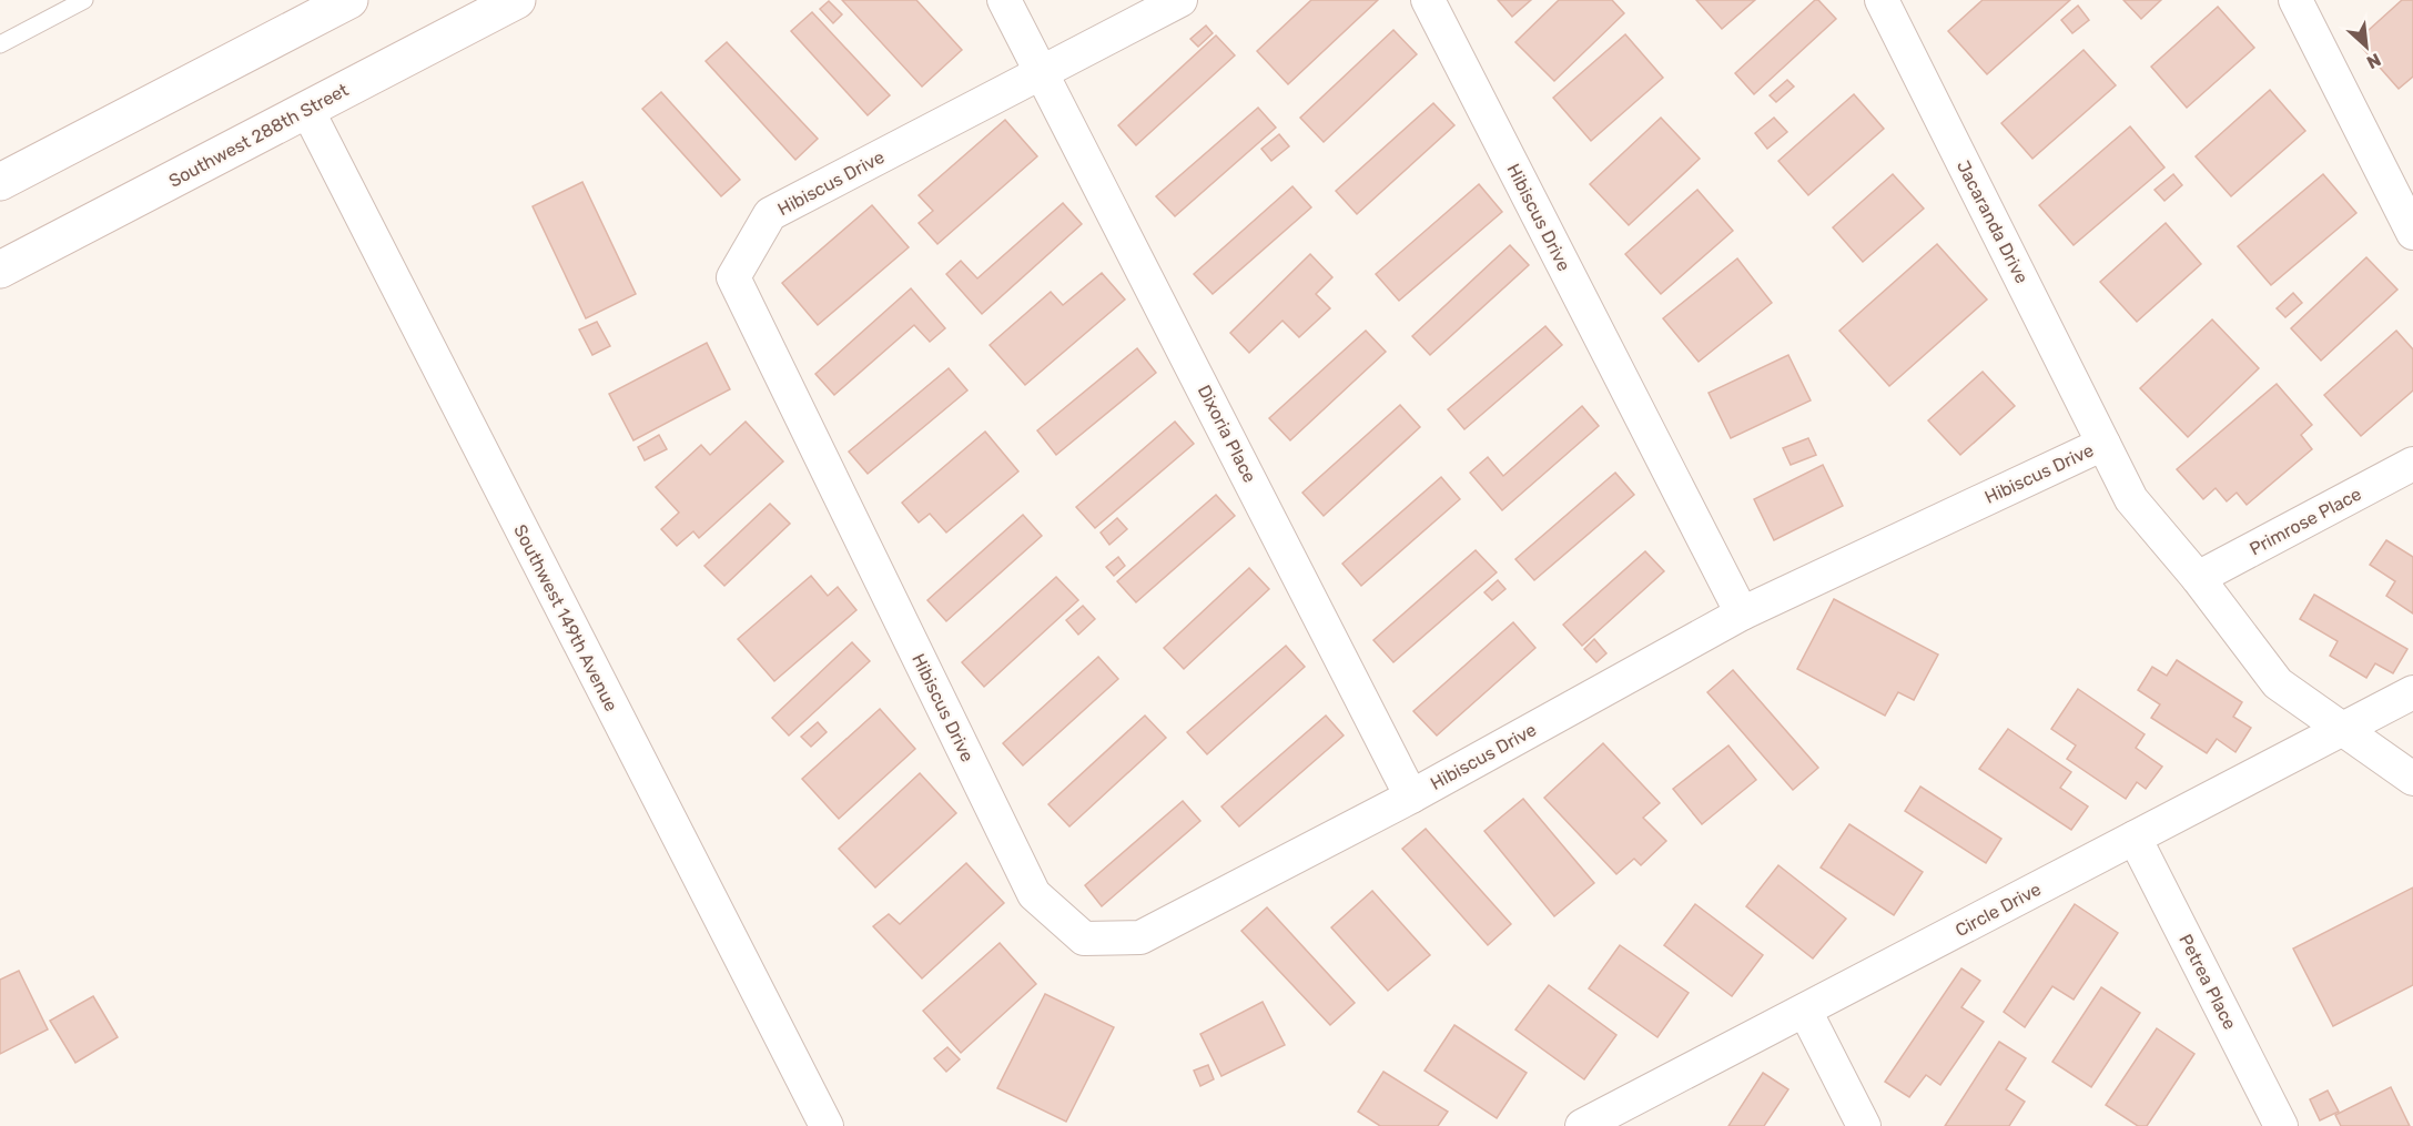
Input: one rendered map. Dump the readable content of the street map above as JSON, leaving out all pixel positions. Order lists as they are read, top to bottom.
{
  "streets": {
    "main road": ["Southwest 288th Street"],
    "street": [
      "Hibiscus Drive",
      "Jacaranda Drive",
      "Dixoria Place",
      "Primrose Place",
      "Southwest 149th Avenue",
      "Circle Drive",
      "Petrea Place"
    ]
  },
  "crossings": [
    ["Southwest 288th Street", "Southwest 149th Avenue"],
    ["Hibiscus Drive", "Jacaranda Drive"],
    ["Hibiscus Drive", "Dixoria Place"],
    ["Hibiscus Drive", "Primrose Place"],
    ["Hibiscus Drive", "Circle Drive"],
    ["Circle Drive", "Petrea Place"]
  ],
  "north": "bottom right"
}
